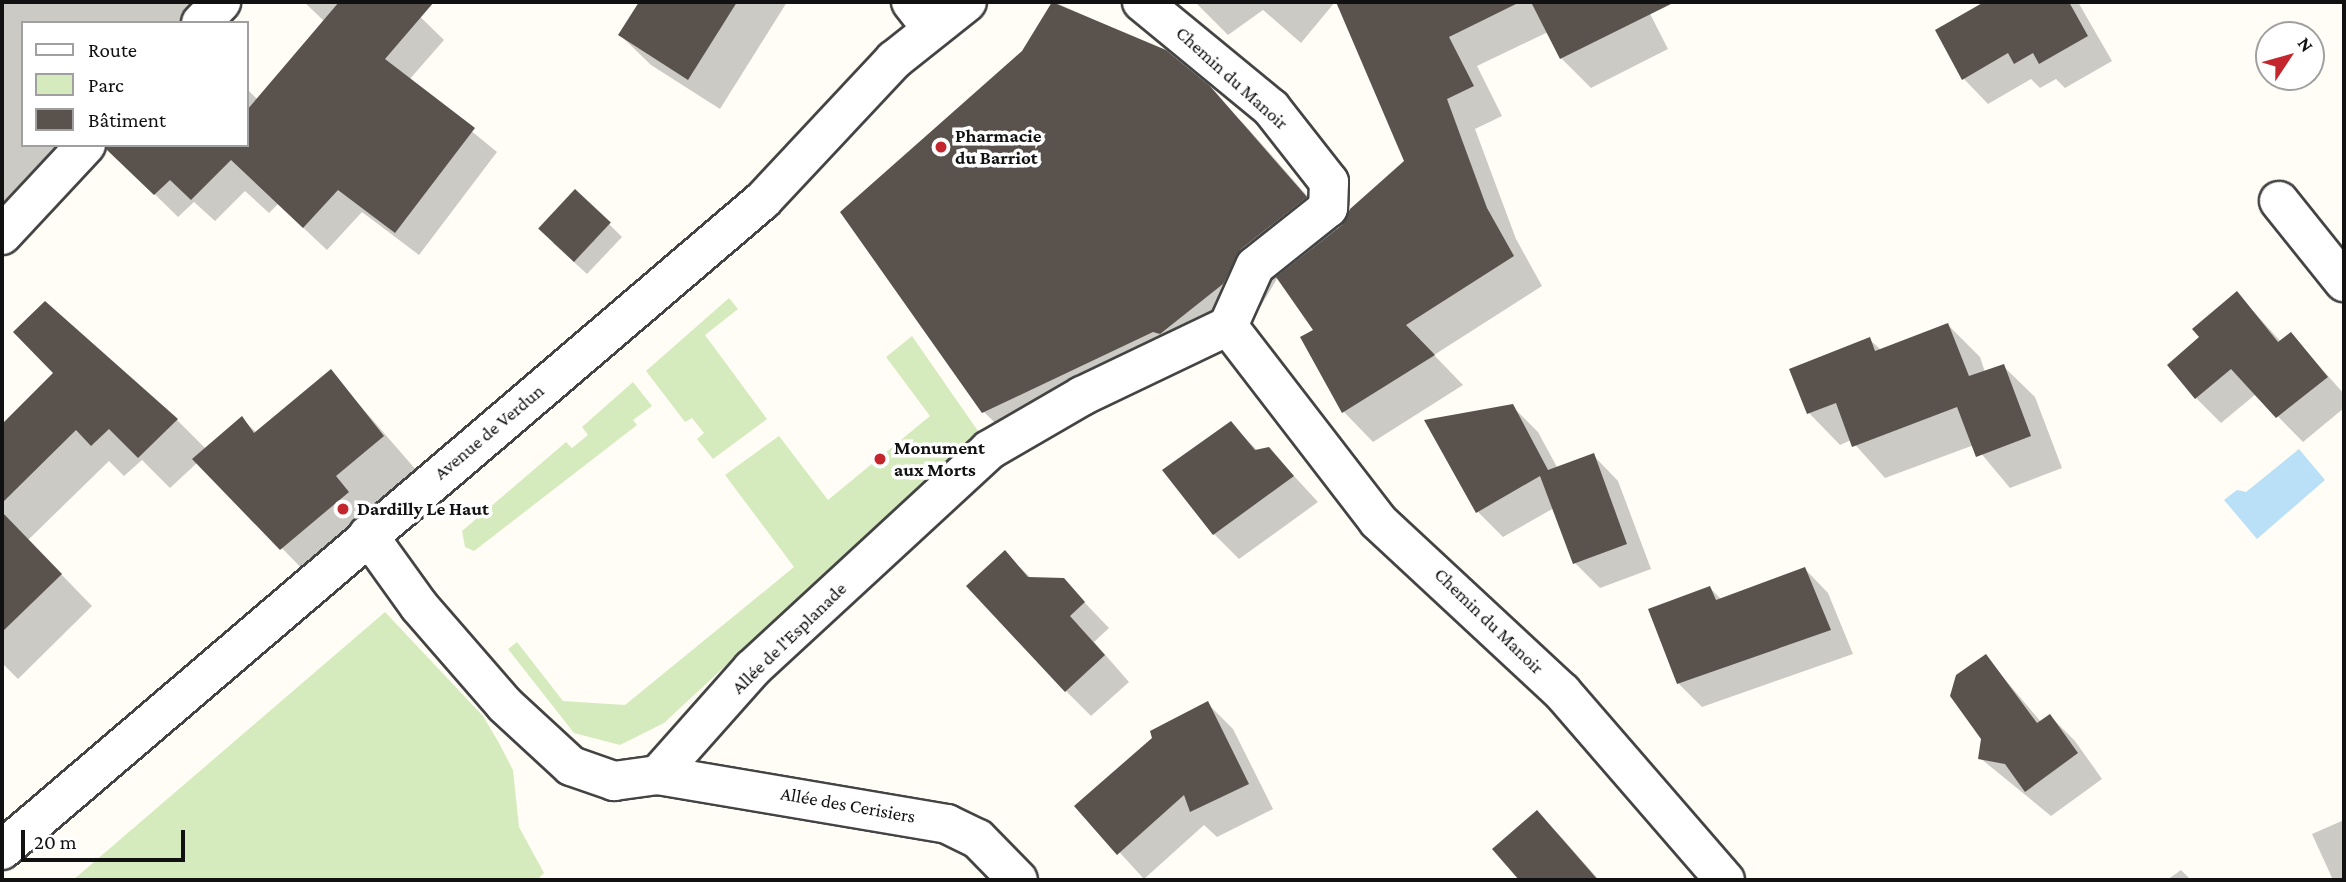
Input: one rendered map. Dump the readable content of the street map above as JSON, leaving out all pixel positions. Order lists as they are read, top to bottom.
{
  "streets": {
    "street": [
      "Chemin du Manoir",
      "Avenue de Verdun",
      "Allée de l'Esplanade",
      "Allée des Cerisiers"
    ]
  },
  "crossings": [
    ["Chemin du Manoir", "Allée de l'Esplanade"],
    ["Allée de l'Esplanade", "Allée des Cerisiers"]
  ],
  "places": ["Pharmacie du Barriot", "Monument aux Morts", "Dardilly Le Haut"],
  "legend": ["Route", "Parc", "Bâtiment"],
  "scale_bar": "20 m",
  "north": "top right"
}
